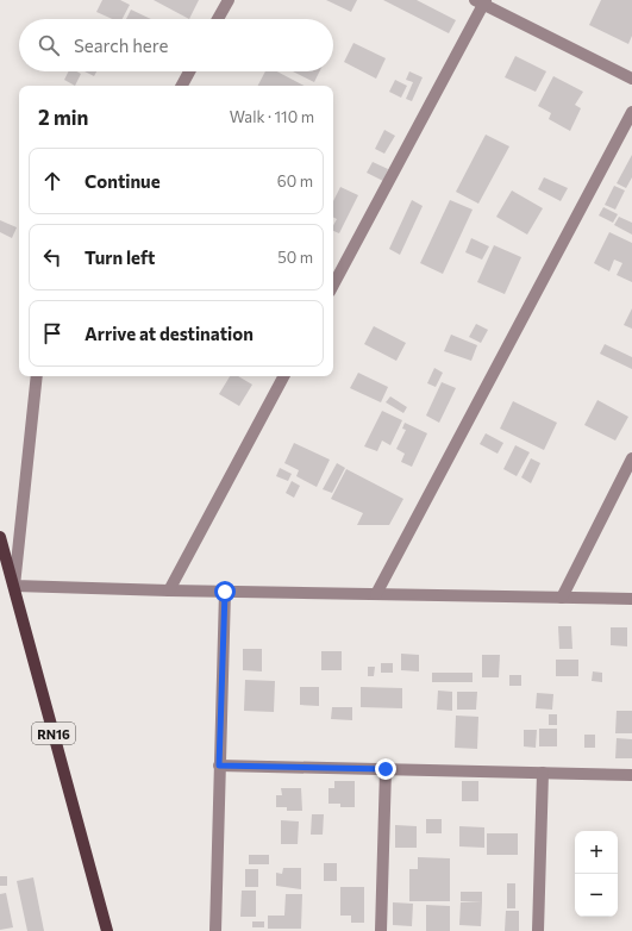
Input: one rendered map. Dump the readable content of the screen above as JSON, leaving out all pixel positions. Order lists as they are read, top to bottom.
{
  "streets": {
    "main road": ["RN16"]
  },
  "page": {
    "search": "Search here",
    "heading": ["2 min", "Walk · 110 m"],
    "list": [
      ["Continue", "60 m"],
      ["Turn left", "50 m"],
      "Arrive at destination"
    ],
    "map_buttons": ["+", "−"]
  }
}
